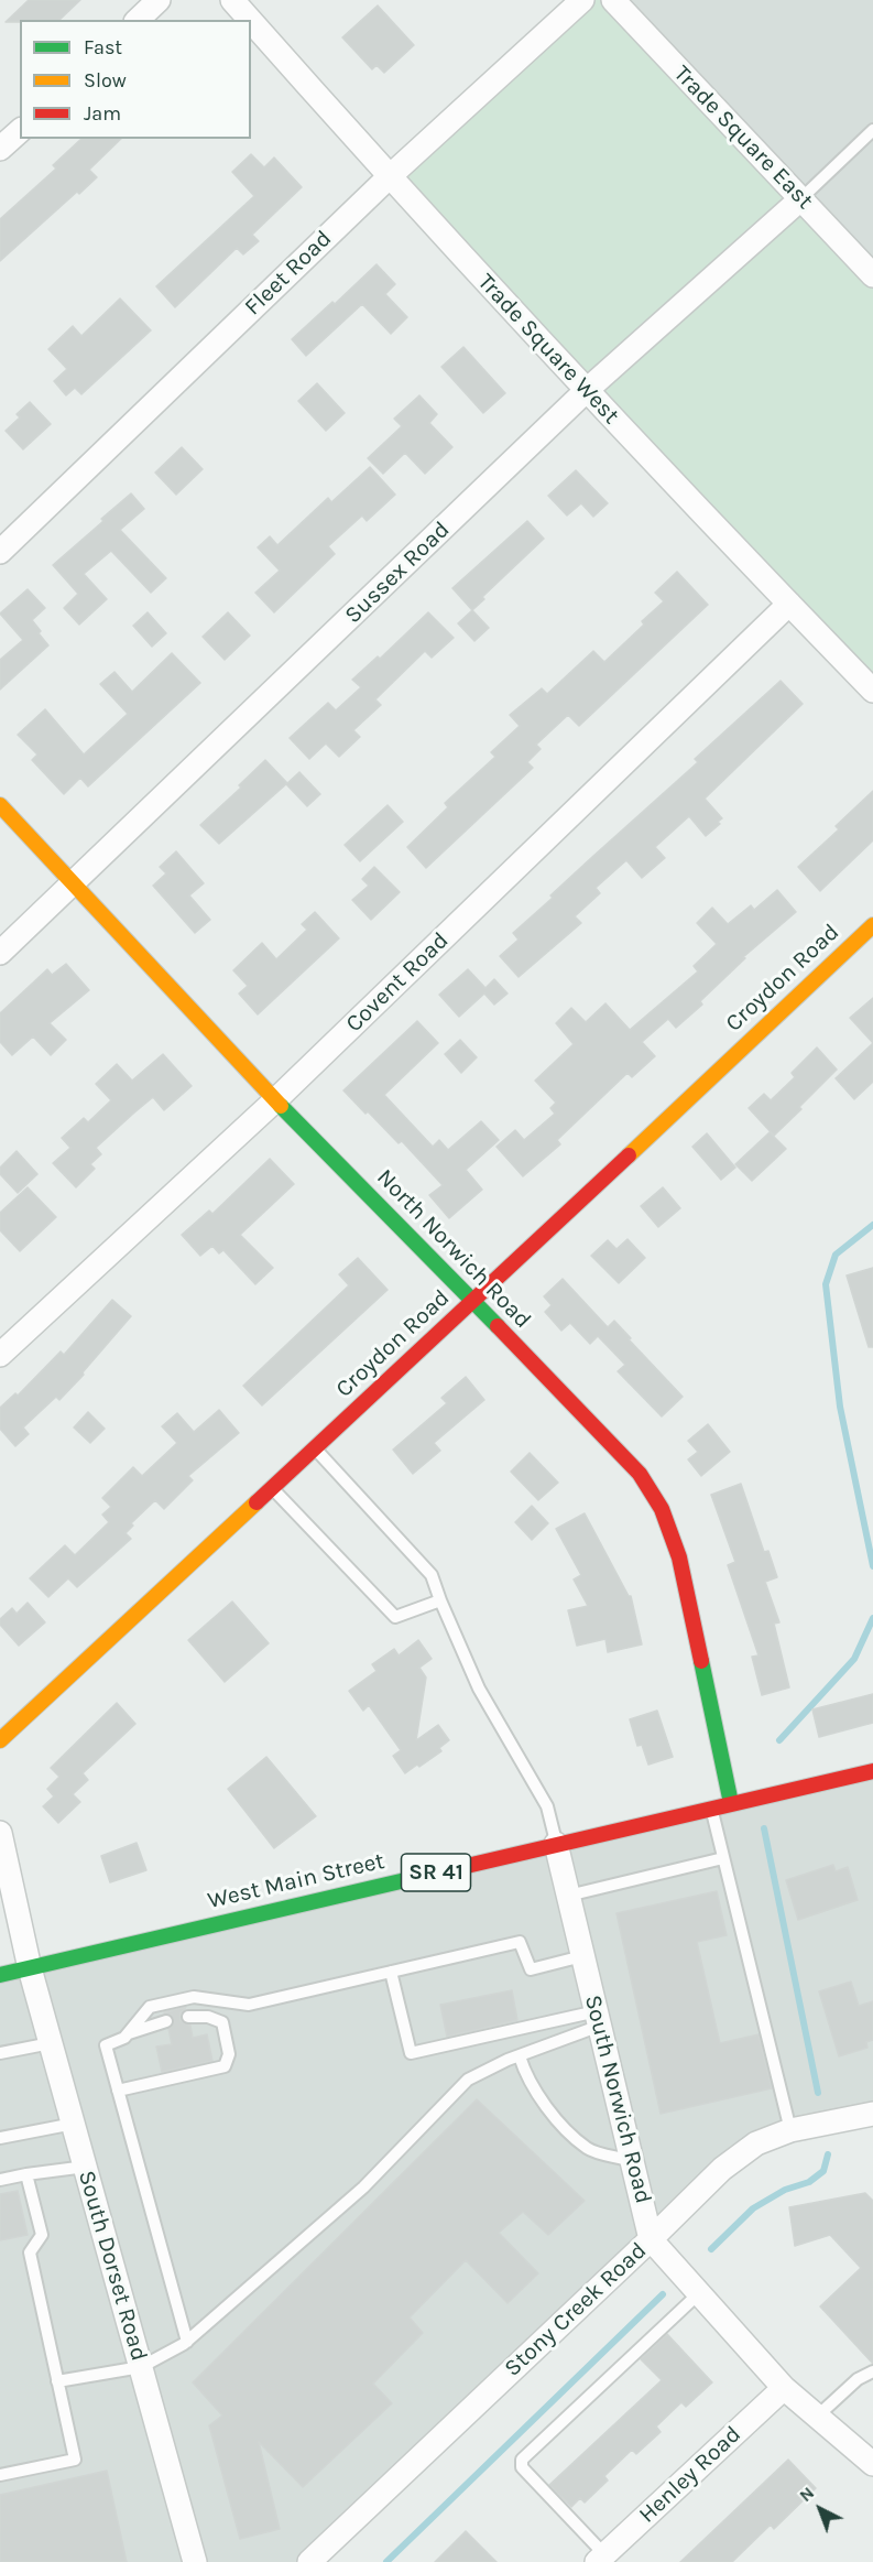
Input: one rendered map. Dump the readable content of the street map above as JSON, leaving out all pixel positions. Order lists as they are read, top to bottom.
{
  "streets": {
    "street": [
      "Trade Square East",
      "Fleet Road",
      "Trade Square West",
      "Sussex Road",
      "Croydon Road",
      "Covent Road",
      "North Norwich Road",
      "SR 41",
      "West Main Street",
      "South Norwich Road",
      "South Dorset Road",
      "Stony Creek Road",
      "Henley Road"
    ]
  },
  "crossings": [
    ["Trade Square East", "Sussex Road"],
    ["Fleet Road", "Trade Square West"],
    ["Trade Square West", "Sussex Road"],
    ["Trade Square West", "Covent Road"],
    ["Sussex Road", "North Norwich Road"],
    ["Croydon Road", "North Norwich Road"],
    ["Covent Road", "North Norwich Road"],
    ["North Norwich Road", "West Main Street"],
    ["West Main Street", "South Norwich Road"],
    ["West Main Street", "South Dorset Road"],
    ["South Norwich Road", "Stony Creek Road"],
    ["South Norwich Road", "Henley Road"]
  ],
  "legend": ["Fast", "Slow", "Jam"],
  "north": "top left"
}
